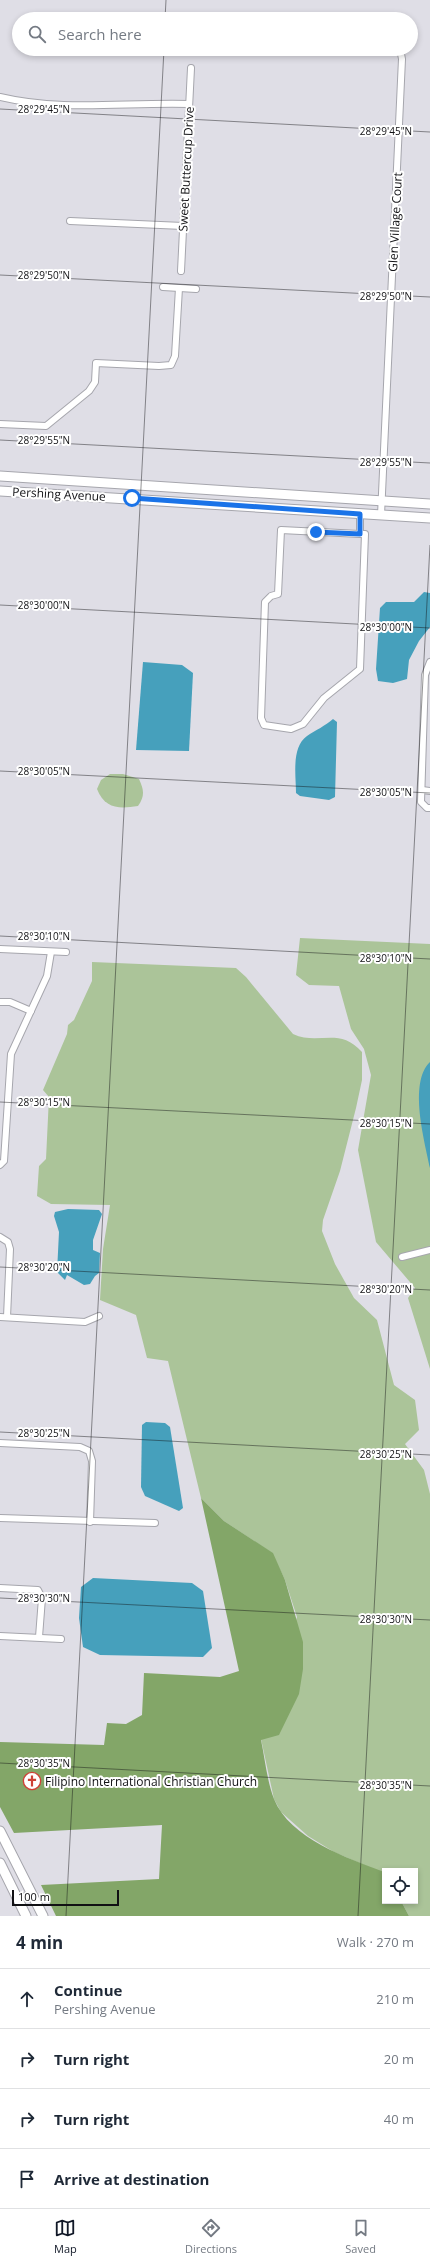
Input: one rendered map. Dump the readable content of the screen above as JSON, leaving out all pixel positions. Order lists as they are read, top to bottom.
{
  "streets": {
    "street": ["Sweet Buttercup Drive", "Glen Village Court", "Pershing Avenue"]
  },
  "crossings": [
    ["Glen Village Court", "Pershing Avenue"]
  ],
  "places": {
    "church": ["Filipino International Christian Church"]
  },
  "scale_bar": "100 m",
  "page": {
    "search": "Search here",
    "scale": "100 m",
    "heading": ["4 min", "Walk · 270 m"],
    "list": [
      ["Continue", "Pershing Avenue", "210 m"],
      ["Turn right", "20 m"],
      ["Turn right", "40 m"],
      "Arrive at destination"
    ],
    "nav": ["Map", "Directions", "Saved"]
  },
  "coordinates": [
    "28°29'45\"N",
    "28°29'50\"N",
    "28°29'55\"N",
    "28°30'00\"N",
    "28°30'05\"N",
    "28°30'10\"N",
    "28°30'15\"N",
    "28°30'20\"N",
    "28°30'25\"N",
    "28°30'30\"N",
    "28°30'35\"N"
  ]
}
